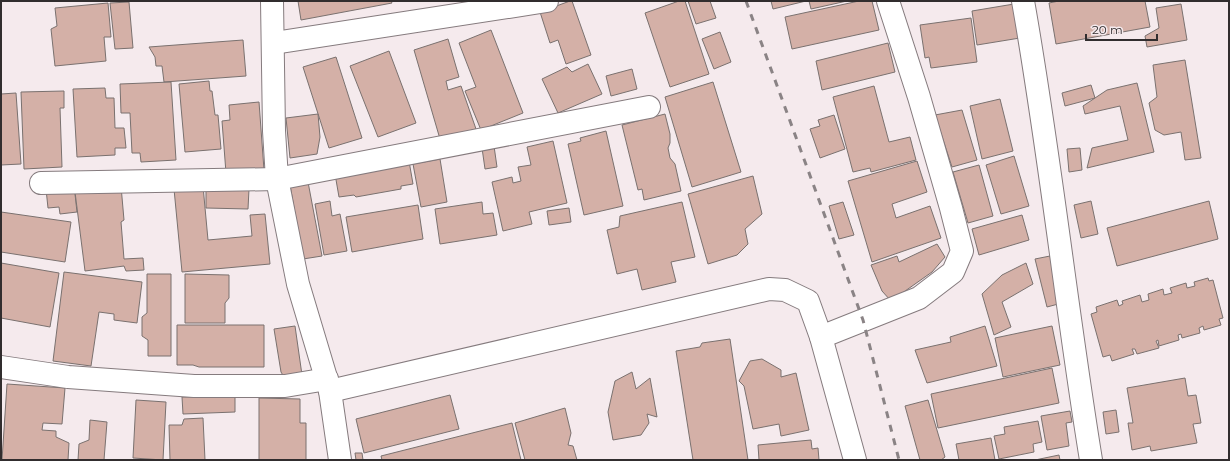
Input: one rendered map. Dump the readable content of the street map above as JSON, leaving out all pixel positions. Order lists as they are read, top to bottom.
{
  "scale_bar": "20 m"
}
